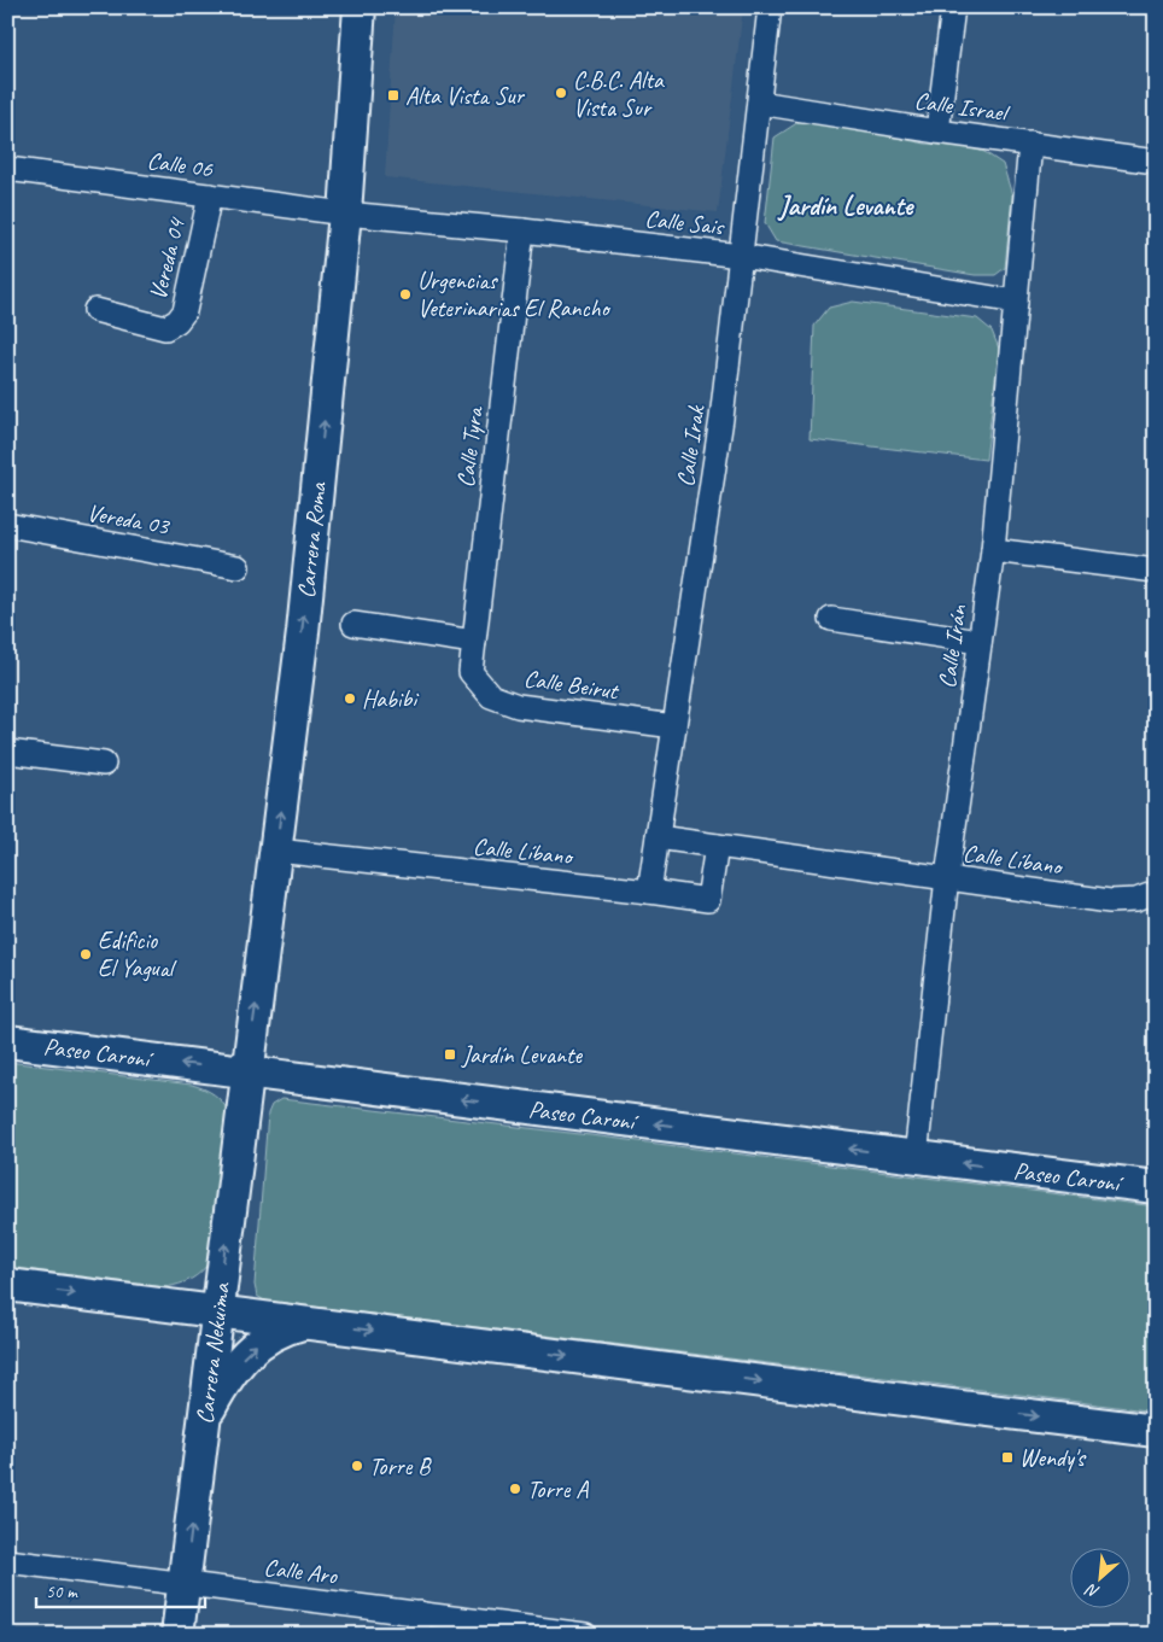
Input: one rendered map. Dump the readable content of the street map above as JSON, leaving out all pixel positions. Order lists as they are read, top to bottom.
{
  "streets": {
    "street": [
      "Calle Israel",
      "Calle 06",
      "Calle Sais",
      "Vereda 04",
      "Calle Irak",
      "Calle Tyra",
      "Vereda 03",
      "Carrera Roma",
      "Calle Irán",
      "Calle Beirut",
      "Calle Líbano",
      "Paseo Caroní",
      "Carrera Nekuima",
      "Calle Aro"
    ]
  },
  "crossings": [
    ["Calle Israel", "Calle Irak"],
    ["Calle Israel", "Calle Irán"],
    ["Calle 06", "Calle Sais"],
    ["Calle 06", "Vereda 04"],
    ["Calle 06", "Carrera Roma"],
    ["Calle Sais", "Calle Irak"],
    ["Calle Sais", "Calle Tyra"],
    ["Calle Sais", "Carrera Roma"],
    ["Calle Sais", "Calle Irán"],
    ["Calle Irak", "Calle Beirut"],
    ["Calle Irak", "Calle Líbano"],
    ["Calle Tyra", "Calle Beirut"],
    ["Carrera Roma", "Calle Líbano"],
    ["Carrera Roma", "Paseo Caroní"],
    ["Carrera Roma", "Carrera Nekuima"],
    ["Calle Irán", "Calle Líbano"],
    ["Calle Irán", "Paseo Caroní"],
    ["Paseo Caroní", "Carrera Nekuima"],
    ["Carrera Nekuima", "Calle Aro"]
  ],
  "one_way": ["Carrera Roma", "Carrera Nekuima"],
  "districts": ["Jardín Levante"],
  "places": {
    "other": [
      "C.B.C. Alta Vista Sur",
      "Urgencias Veterinarias El Rancho",
      "Habibi",
      "Edificio El Yagual",
      "Torre B",
      "Torre A"
    ],
    "transit": ["Alta Vista Sur", "Jardín Levante", "Wendy's"]
  },
  "scale_bar": "50 m",
  "north": "bottom left"
}
